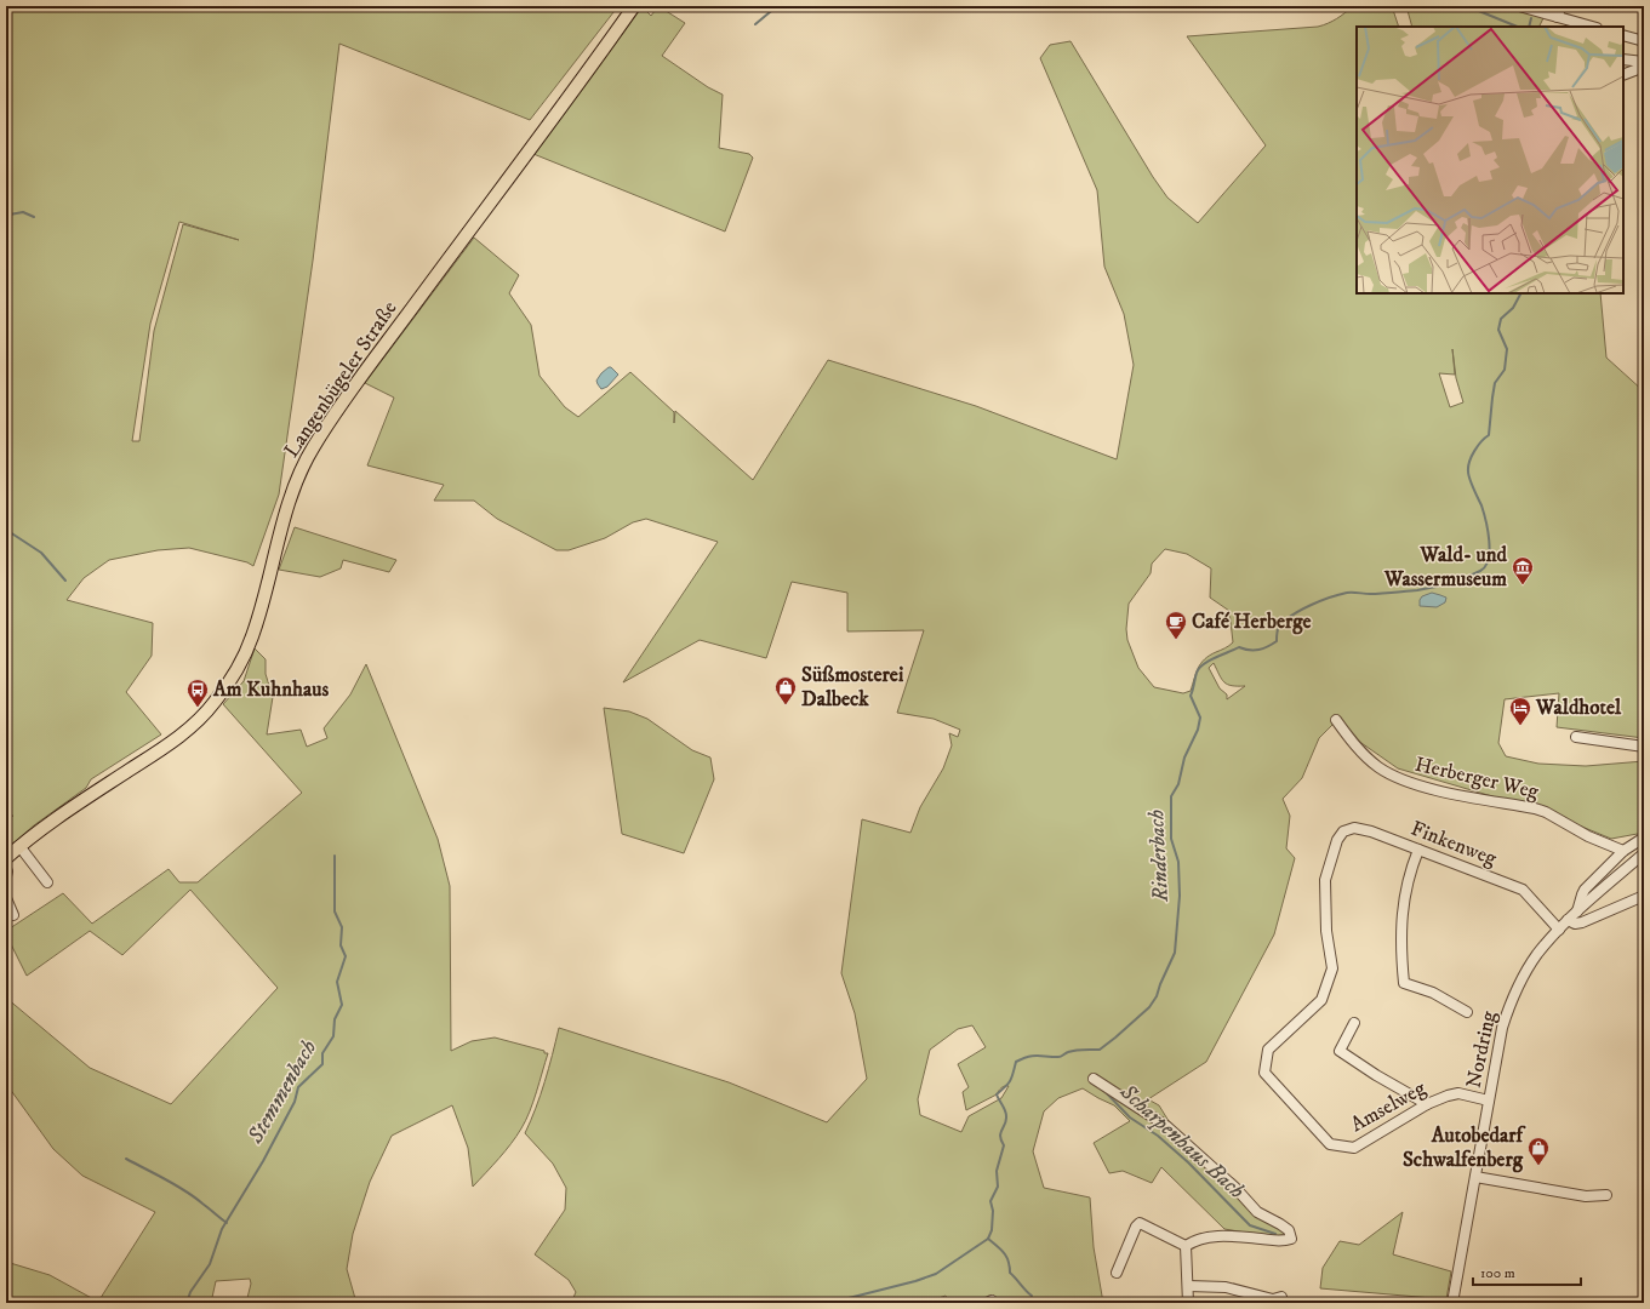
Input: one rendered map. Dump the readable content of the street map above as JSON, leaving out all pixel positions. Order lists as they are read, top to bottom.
{
  "streets": {
    "main road": ["Langenbügeler Straße"],
    "street": [
      "Herberger Weg",
      "Finkenweg",
      "Nordring",
      "Amselweg"
    ]
  },
  "crossings": [
    ["Finkenweg", "Nordring"],
    ["Finkenweg", "Amselweg"],
    ["Nordring", "Amselweg"]
  ],
  "water": ["Rinderbach", "Stemmenbach", "Scharpenhaus Bach"],
  "places": {
    "museum": ["Wald- und Wassermuseum"],
    "cafe": ["Café Herberge"],
    "shop": ["Süßmosterei Dalbeck", "Autobedarf Schwalfenberg"],
    "bus stop": ["Am Kuhnhaus"],
    "hotel": ["Waldhotel"]
  },
  "scale_bar": "100 m"
}
